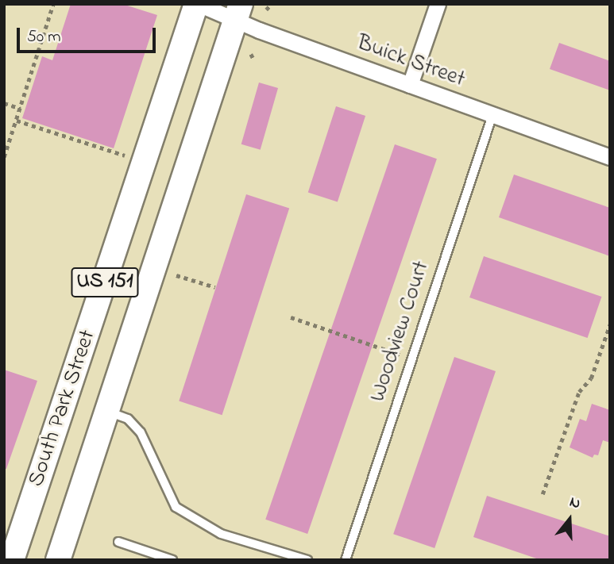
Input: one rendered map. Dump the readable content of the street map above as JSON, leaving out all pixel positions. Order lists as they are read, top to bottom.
{
  "streets": {
    "main road": ["US 151", "South Park Street"],
    "street": ["Buick Street"],
    "lane": ["Woodview Court"]
  },
  "crossings": [
    ["Buick Street", "Woodview Court"],
    ["Buick Street", "South Park Street"]
  ],
  "scale_bar": "50 m",
  "north": "top"
}
